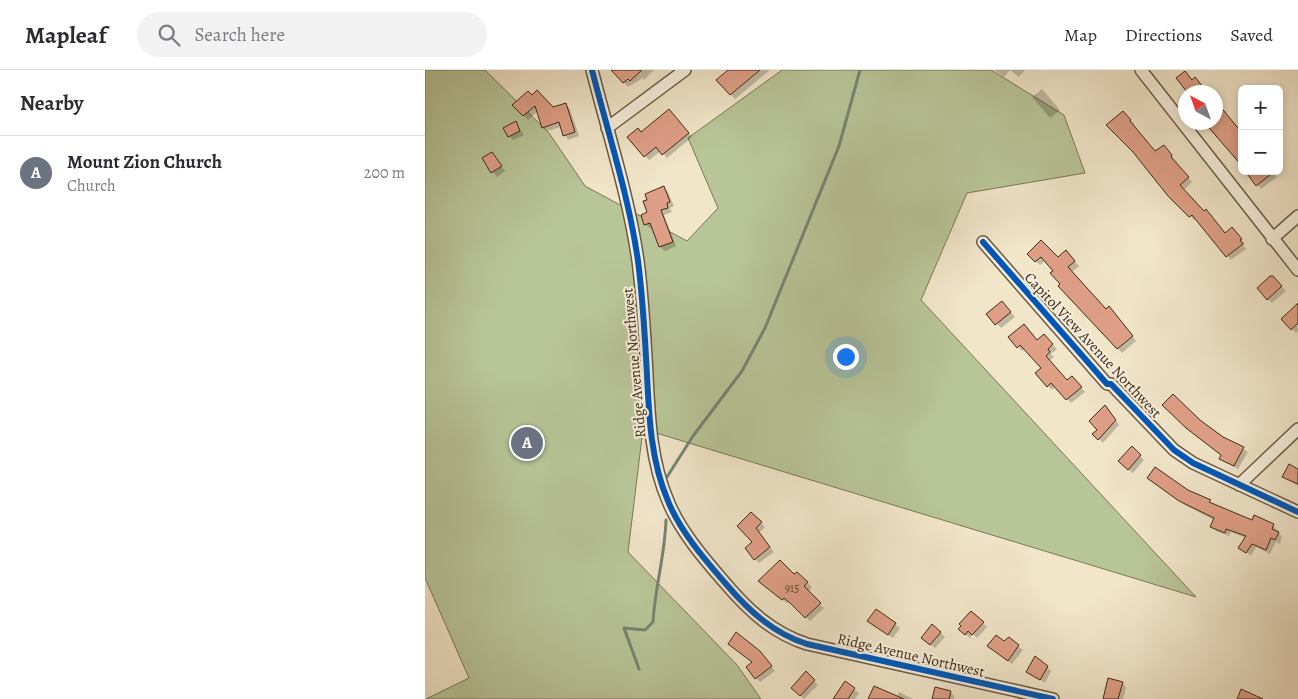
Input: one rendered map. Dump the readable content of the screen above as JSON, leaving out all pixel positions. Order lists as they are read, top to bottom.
{
  "streets": {
    "street": ["Capitol View Avenue Northwest", "Ridge Avenue Northwest"]
  },
  "house_numbers": ["915"],
  "north": "top left",
  "page": {
    "header": "Mapleaf",
    "search": "Search here",
    "nav": ["Map", "Directions", "Saved"],
    "heading": "Nearby",
    "map_buttons": ["+", "−"],
    "list": [
      {
        "mark": "A",
        "name": "Mount Zion Church",
        "note": "Church",
        "value": "200 m"
      }
    ],
    "pins": "A"
  }
}
